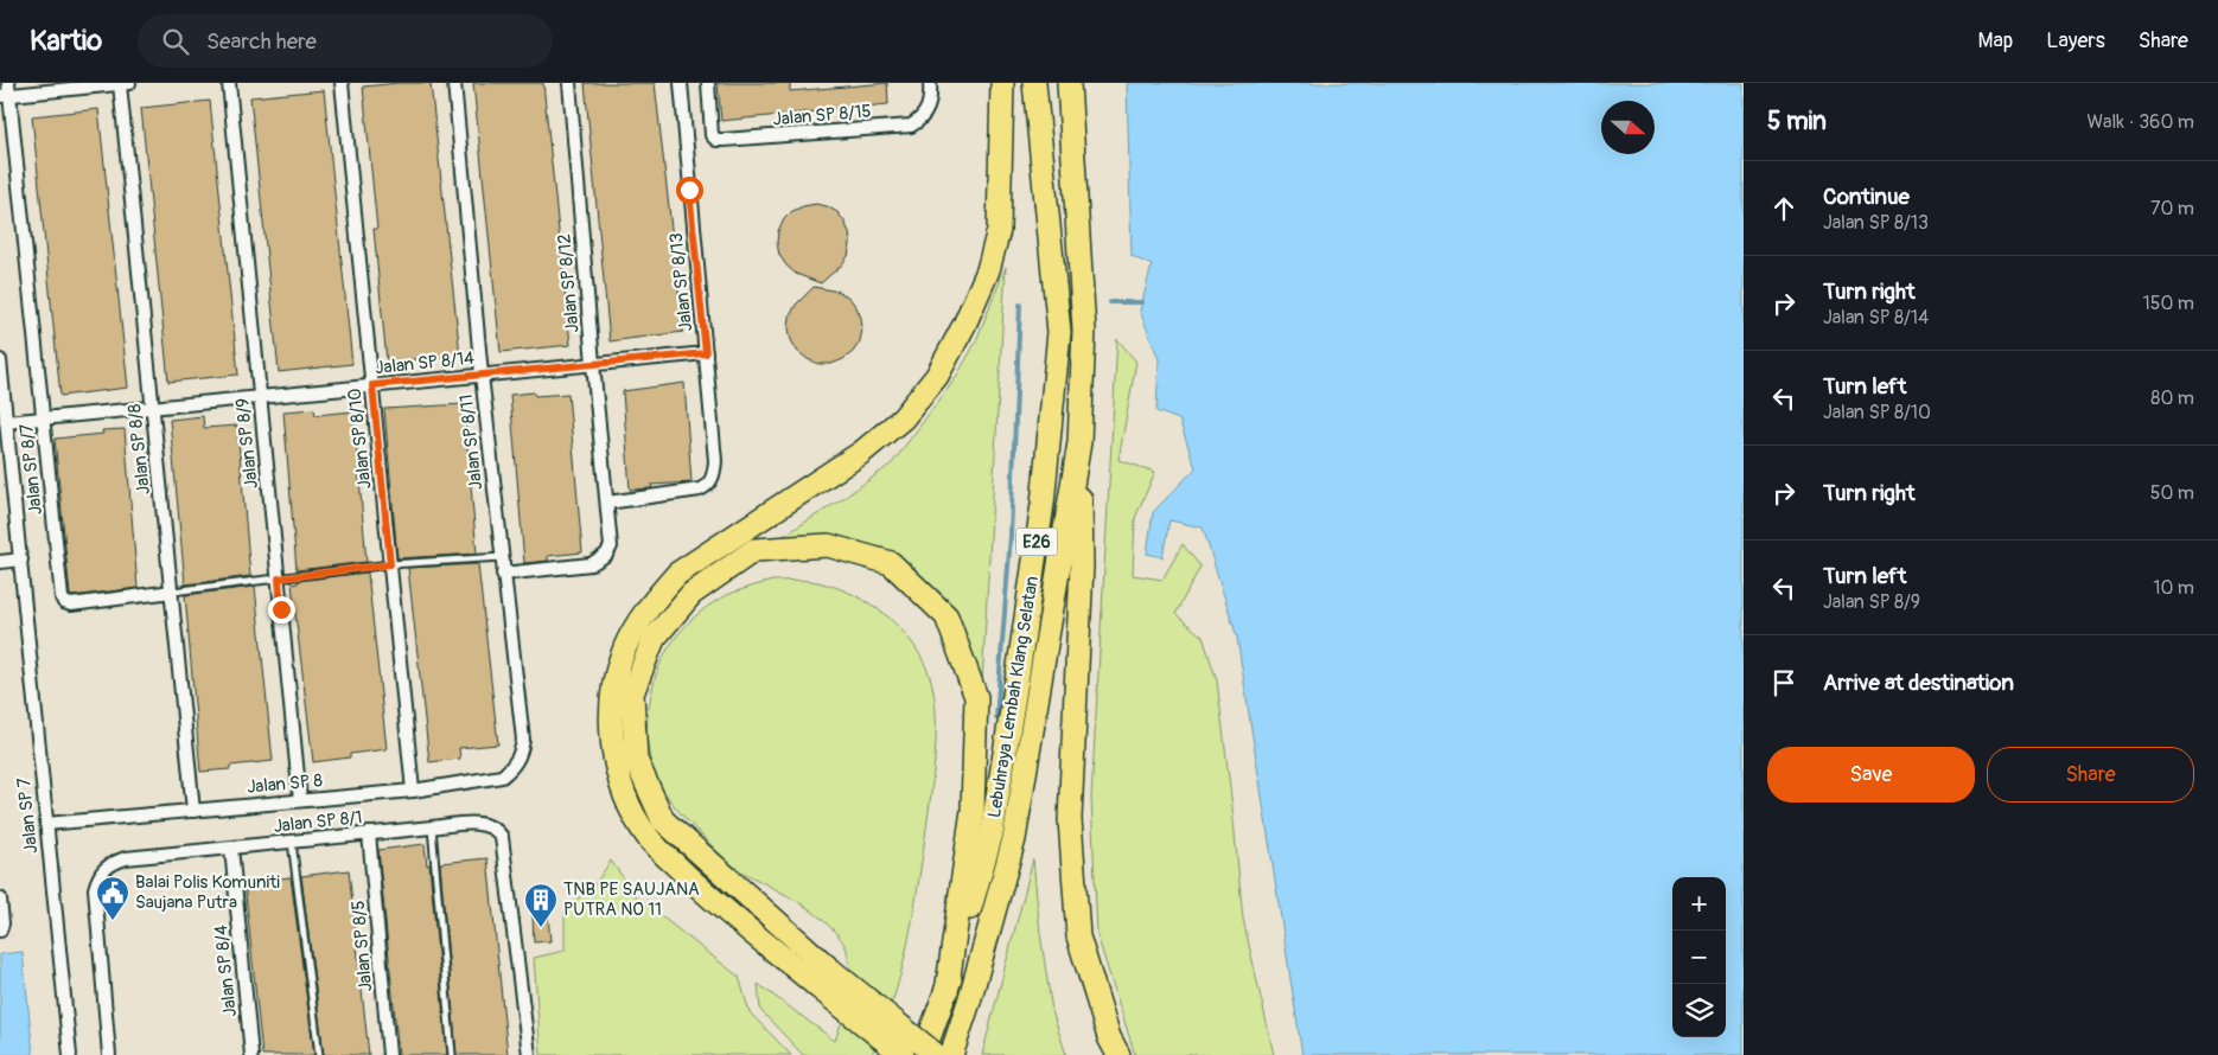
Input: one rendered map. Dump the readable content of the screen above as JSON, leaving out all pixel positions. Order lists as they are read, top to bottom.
{
  "streets": {
    "highway": ["E26", "Lebuhraya Lembah Klang Selatan"],
    "street": [
      "Jalan SP 8/15",
      "Jalan SP 8/13",
      "Jalan SP 8/12",
      "Jalan SP 8/14",
      "Jalan SP 8/10",
      "Jalan SP 8/11",
      "Jalan SP 8/9",
      "Jalan SP 8/8",
      "Jalan SP 8/7",
      "Jalan SP 8",
      "Jalan SP 7",
      "Jalan SP 8/1",
      "Jalan SP 8/5",
      "Jalan SP 8/4"
    ]
  },
  "crossings": [
    ["Jalan SP 8/13", "Jalan SP 8/12"],
    ["Jalan SP 8/13", "Jalan SP 8/14"],
    ["Jalan SP 8/12", "Jalan SP 8/14"],
    ["Jalan SP 8/12", "Jalan SP 8/11"],
    ["Jalan SP 8/14", "Jalan SP 8/10"],
    ["Jalan SP 8/14", "Jalan SP 8/11"],
    ["Jalan SP 8/14", "Jalan SP 8/9"],
    ["Jalan SP 8/14", "Jalan SP 8/8"],
    ["Jalan SP 8/14", "Jalan SP 8/7"],
    ["Jalan SP 8/14", "Jalan SP 7"],
    ["Jalan SP 8/10", "Jalan SP 8"],
    ["Jalan SP 8/11", "Jalan SP 8"],
    ["Jalan SP 8/9", "Jalan SP 8"],
    ["Jalan SP 8/8", "Jalan SP 8/7"],
    ["Jalan SP 8/8", "Jalan SP 8"],
    ["Jalan SP 8", "Jalan SP 7"],
    ["Jalan SP 8/1", "Jalan SP 8/5"],
    ["Jalan SP 8/1", "Jalan SP 8/4"]
  ],
  "places": {
    "public building": ["Balai Polis Komuniti Saujana Putra"],
    "building": ["TNB PE SAUJANA PUTRA NO 11"]
  },
  "north": "right",
  "page": {
    "header": "Kartio",
    "search": "Search here",
    "nav": ["Map", "Layers", "Share"],
    "heading": ["5 min", "Walk · 360 m"],
    "list": [
      ["Continue", "Jalan SP 8/13", "70 m"],
      ["Turn right", "Jalan SP 8/14", "150 m"],
      ["Turn left", "Jalan SP 8/10", "80 m"],
      ["Turn right", "50 m"],
      ["Turn left", "Jalan SP 8/9", "10 m"],
      "Arrive at destination"
    ],
    "buttons": ["Save", "Share"],
    "map_buttons": ["+", "−"]
  }
}
